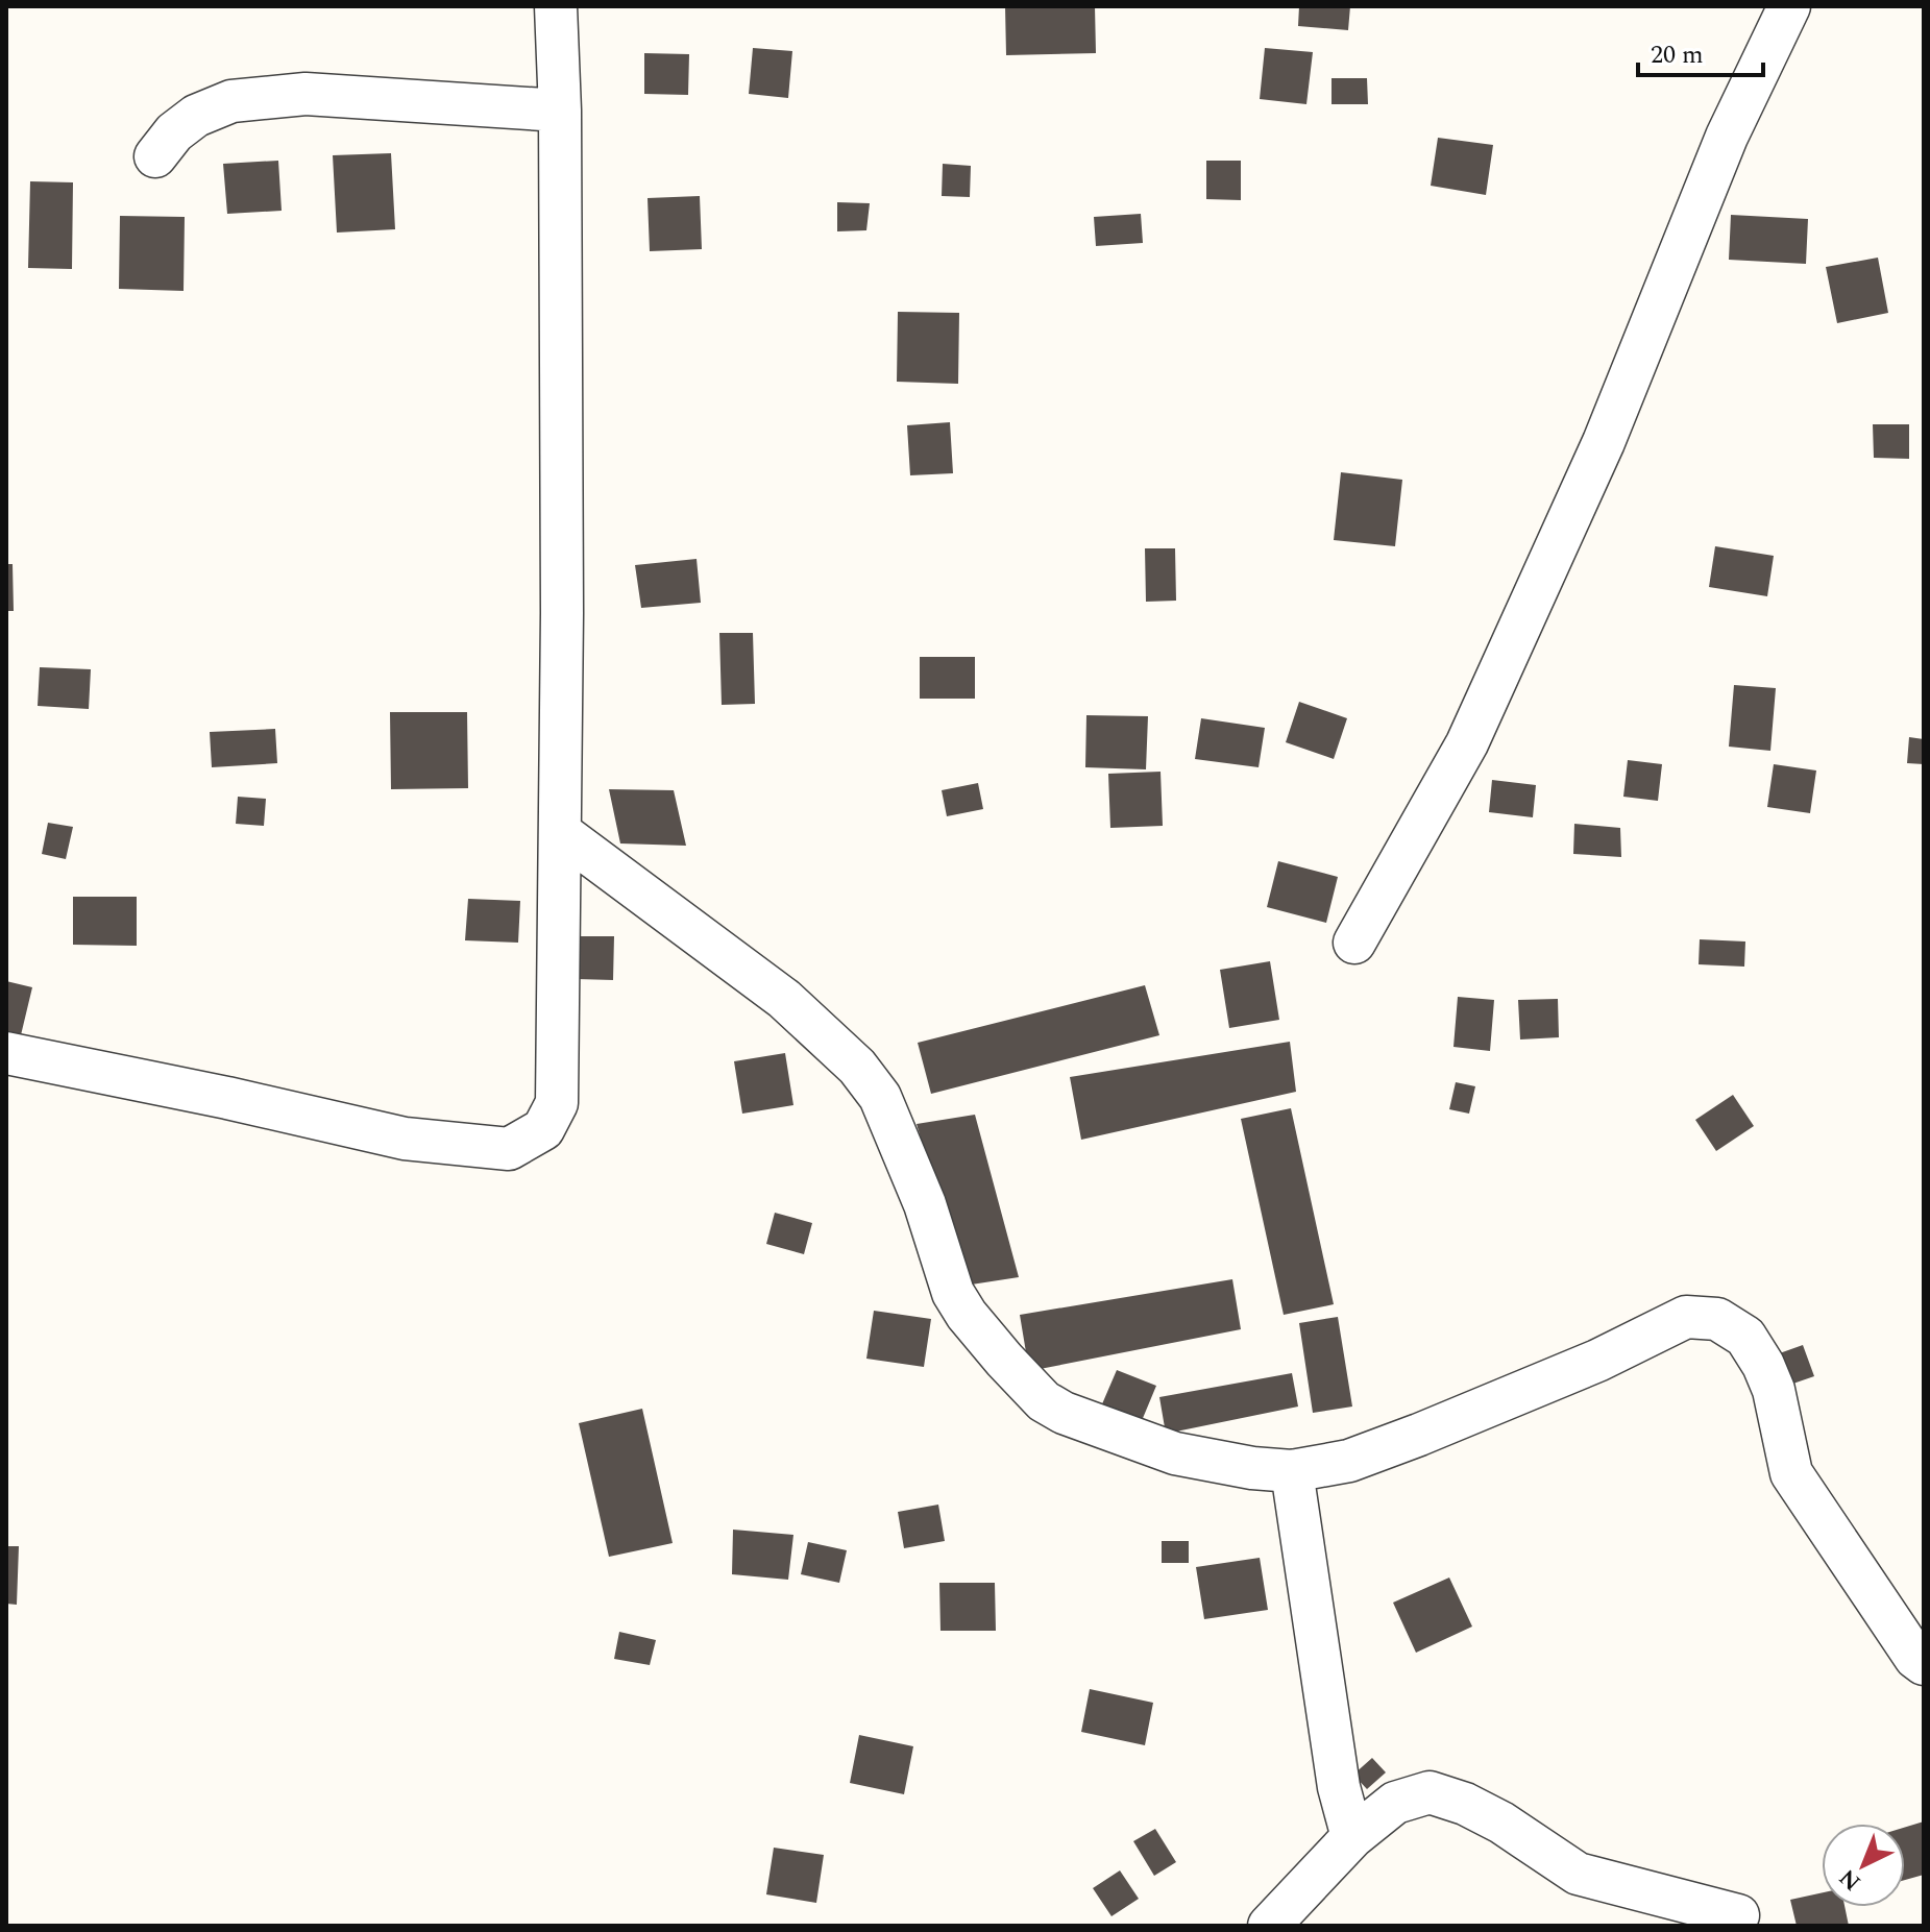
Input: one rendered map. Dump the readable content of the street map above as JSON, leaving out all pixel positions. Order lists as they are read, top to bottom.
{
  "scale_bar": "20 m",
  "north": "bottom left"
}
